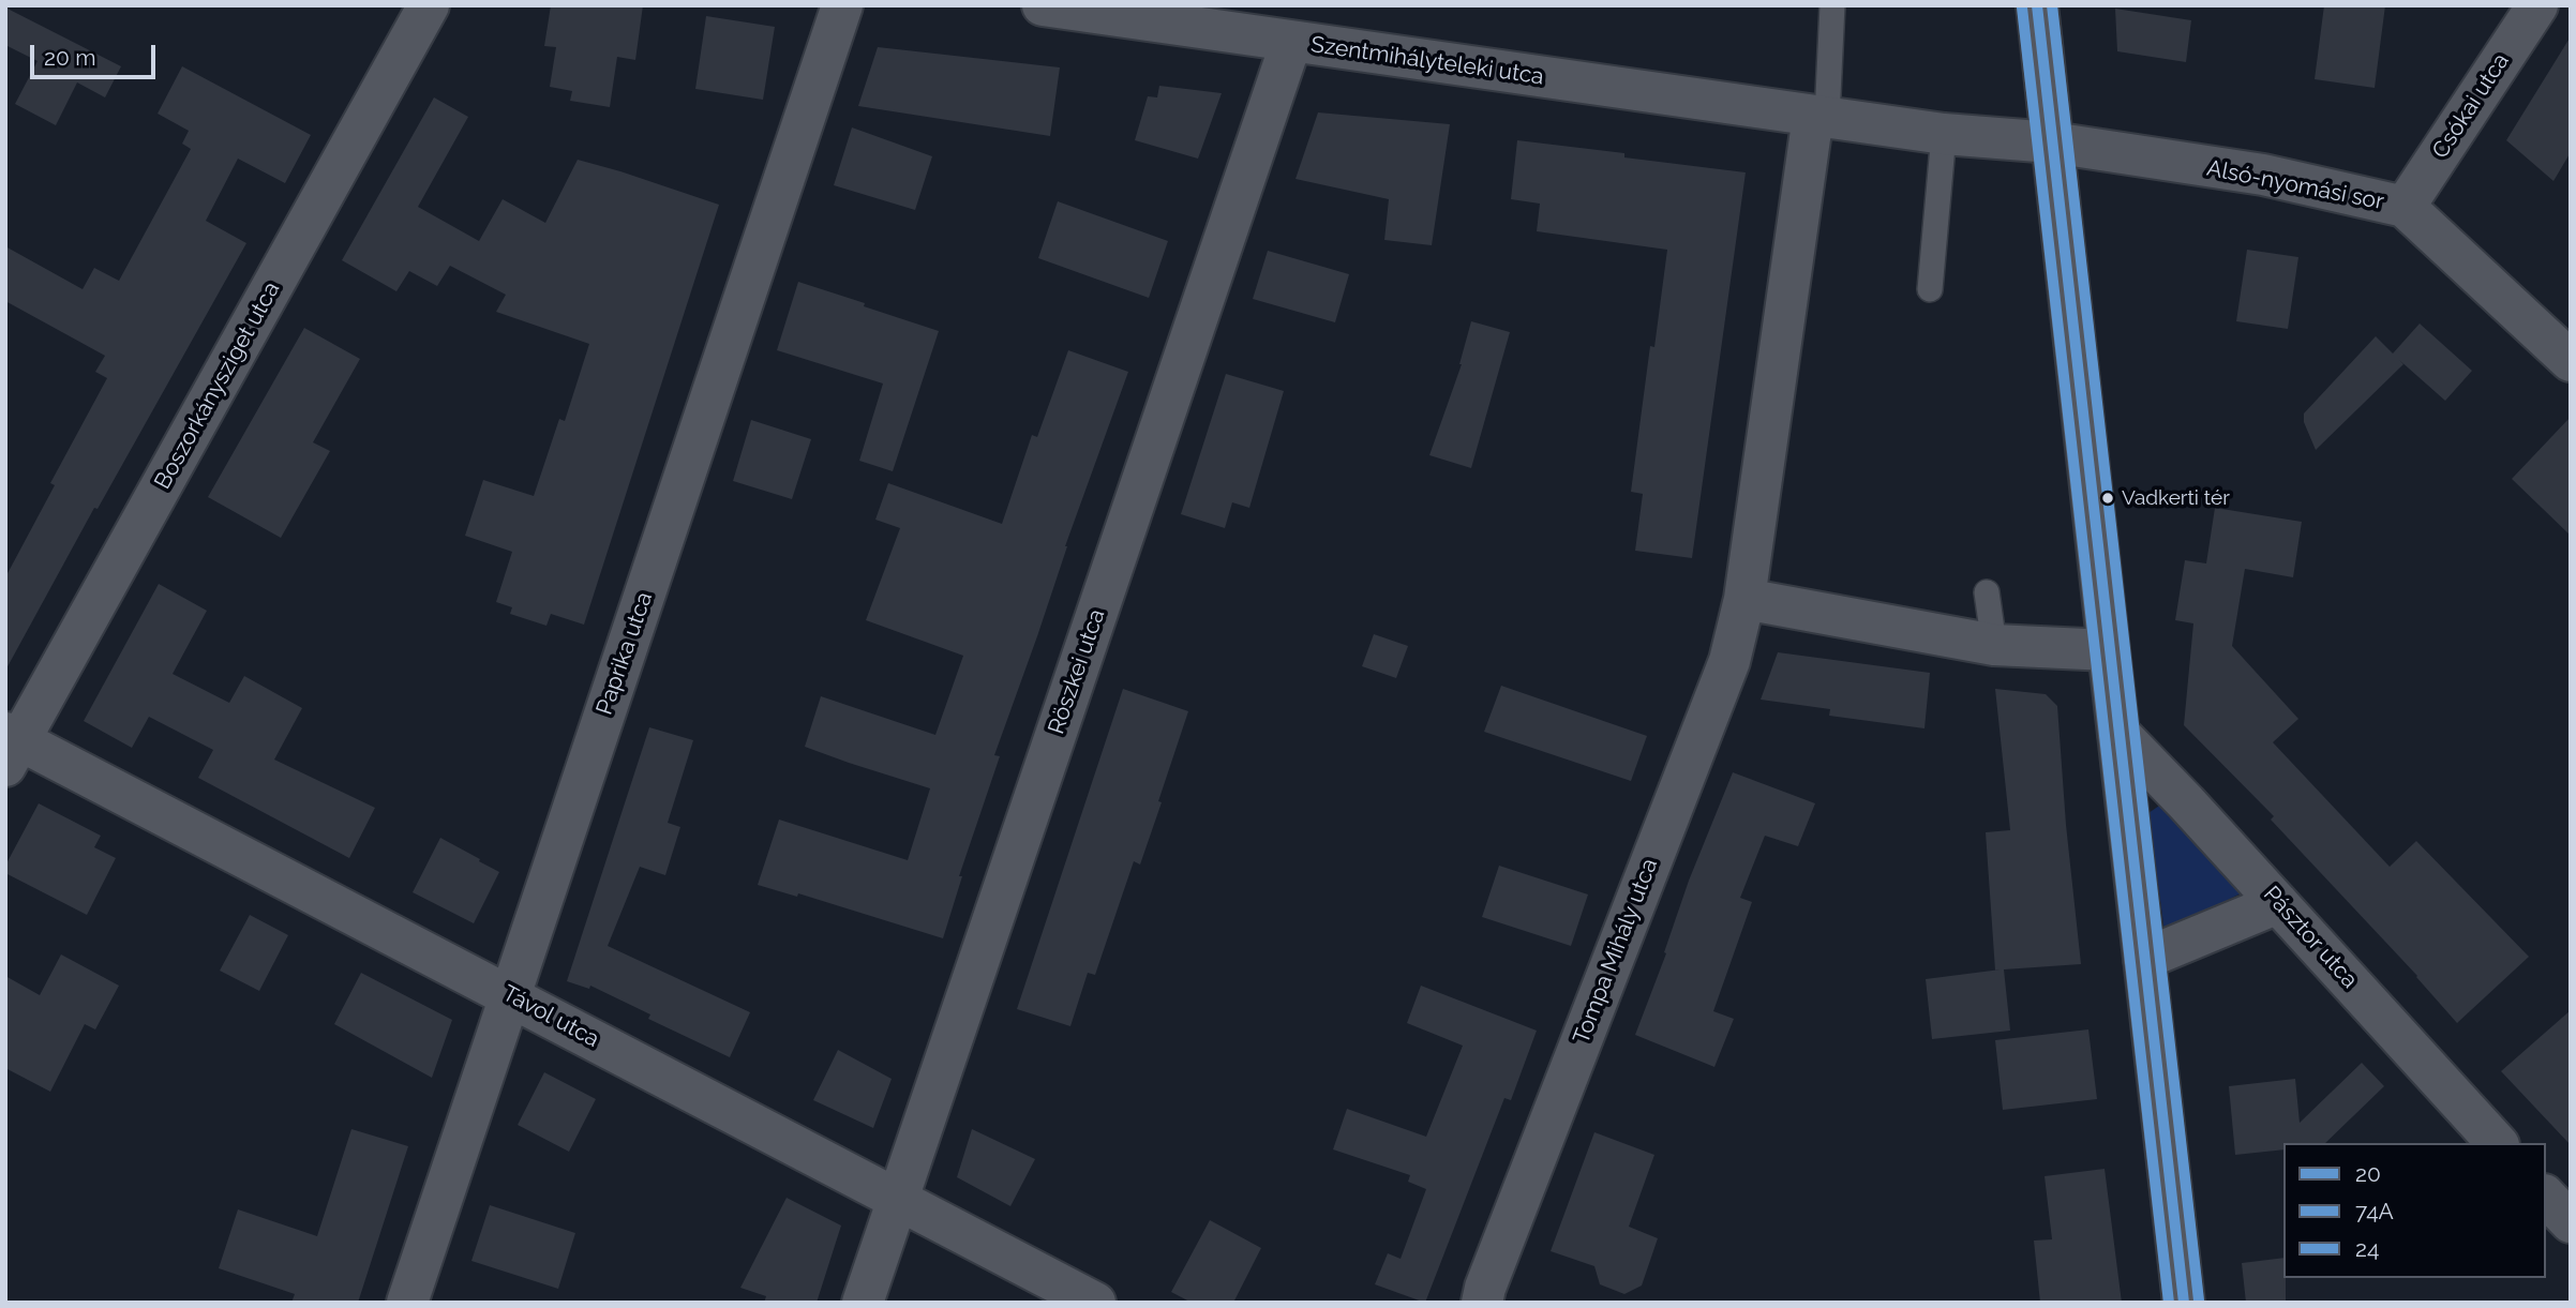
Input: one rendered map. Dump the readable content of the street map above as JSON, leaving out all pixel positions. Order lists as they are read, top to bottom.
{
  "streets": {
    "street": [
      "Szentmihályteleki utca",
      "Csókai utca",
      "Alsó-nyomási sor",
      "Boszorkánysziget utca",
      "Paprika utca",
      "Röszkei utca",
      "Pásztor utca",
      "Tompa Mihály utca",
      "Távol utca"
    ]
  },
  "crossings": [
    ["Szentmihályteleki utca", "Röszkei utca"],
    ["Csókai utca", "Alsó-nyomási sor"],
    ["Boszorkánysziget utca", "Távol utca"],
    ["Paprika utca", "Távol utca"],
    ["Röszkei utca", "Távol utca"]
  ],
  "places": ["Vadkerti tér"],
  "lines": ["transit line 20", "transit line 24", "transit line 74A"],
  "legend": ["20", "74A", "24"],
  "scale_bar": "20 m"
}
